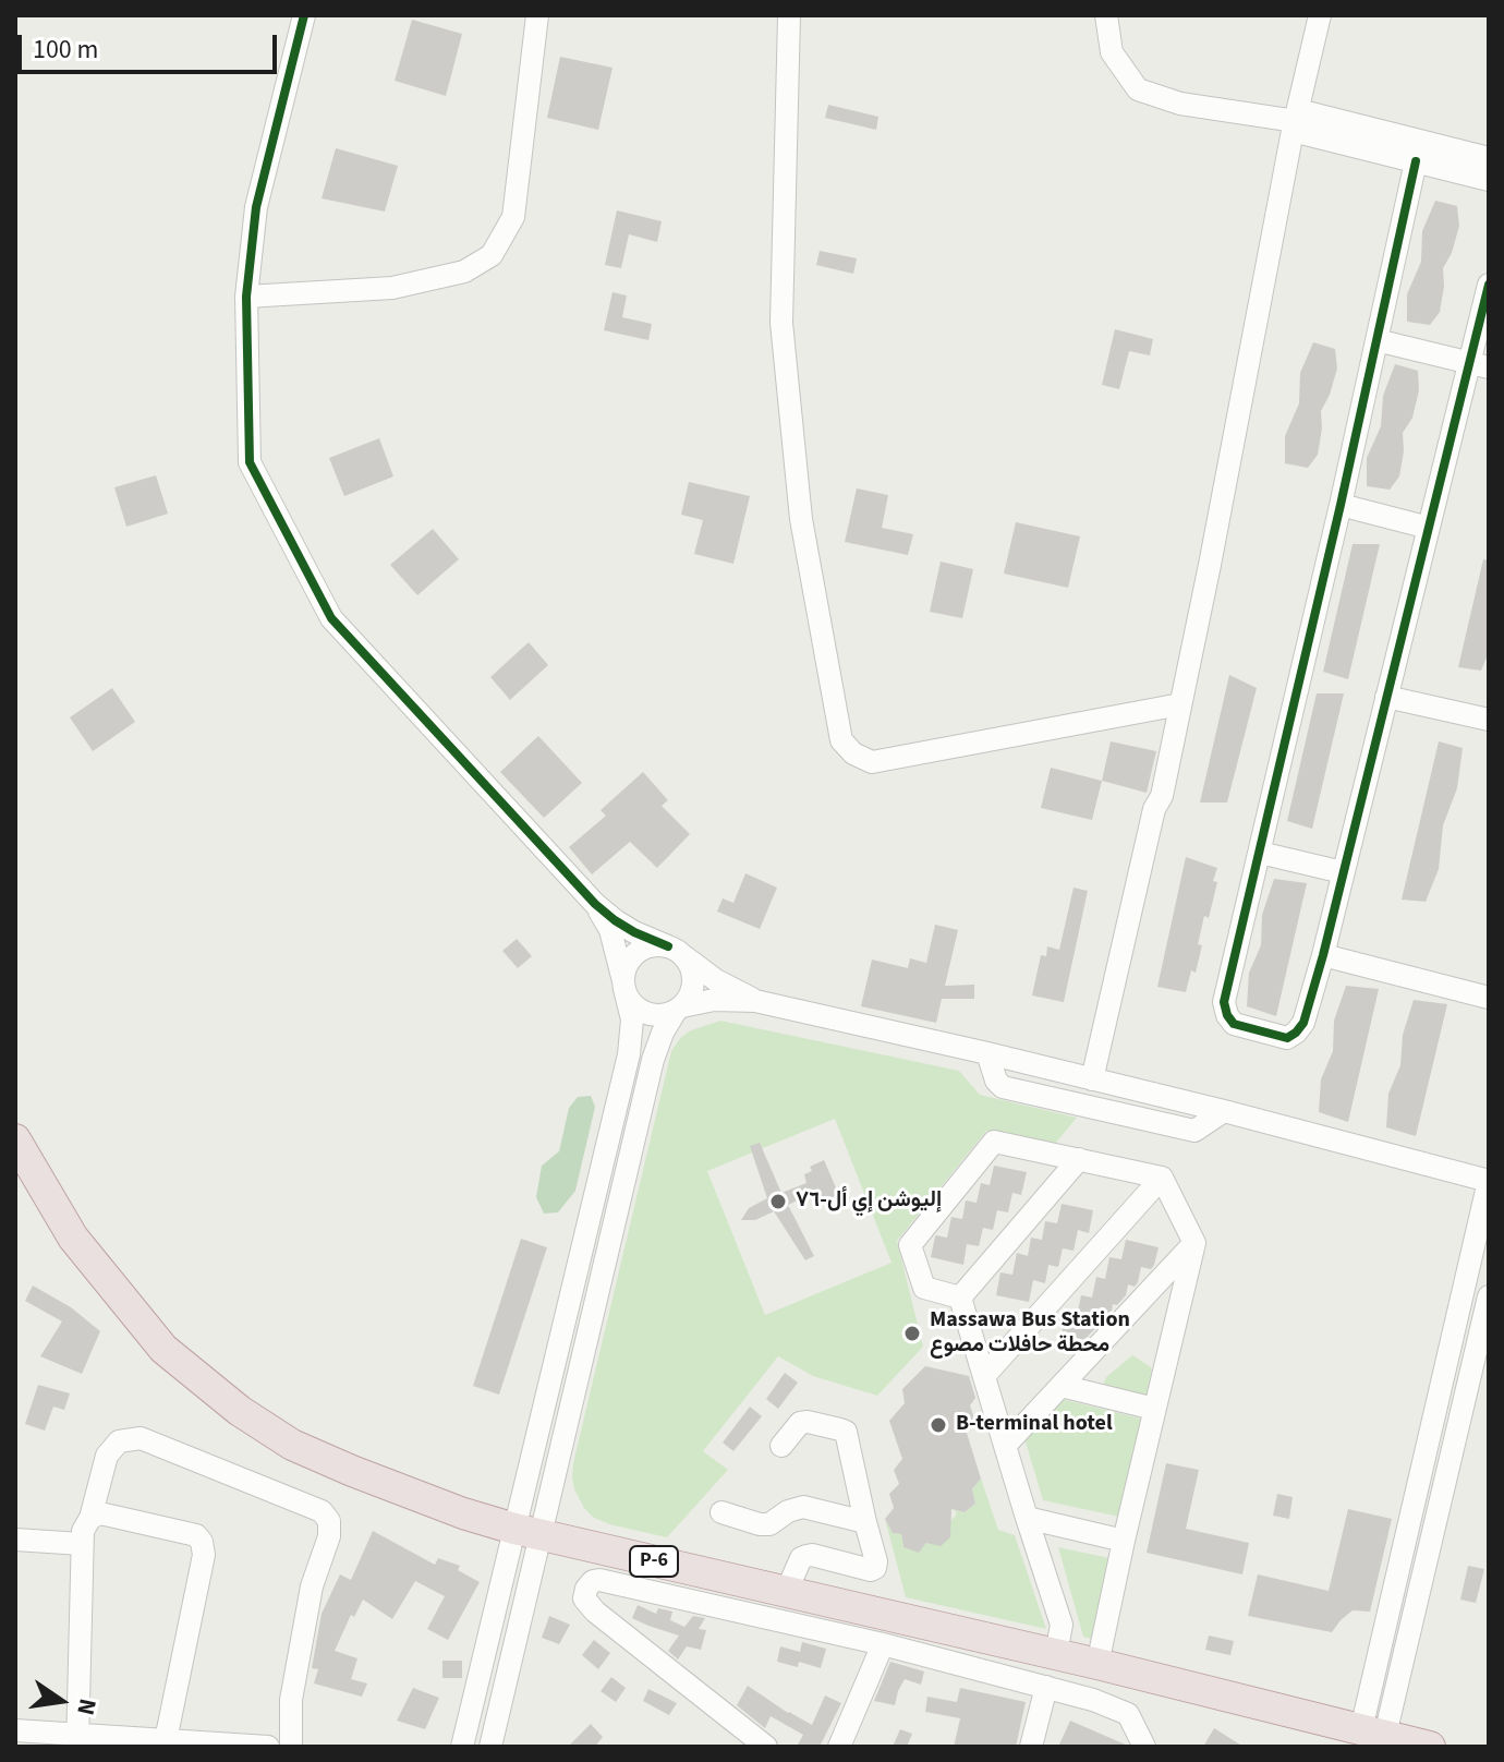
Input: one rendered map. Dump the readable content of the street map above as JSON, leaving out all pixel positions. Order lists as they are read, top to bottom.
{
  "streets": {
    "highway": ["P-6"]
  },
  "places": ["إليوشن إي أل-٧٦", "Massawa Bus Station محطة حافلات مصوع", "B-terminal hotel"],
  "scale_bar": "100 m",
  "north": "right"
}
